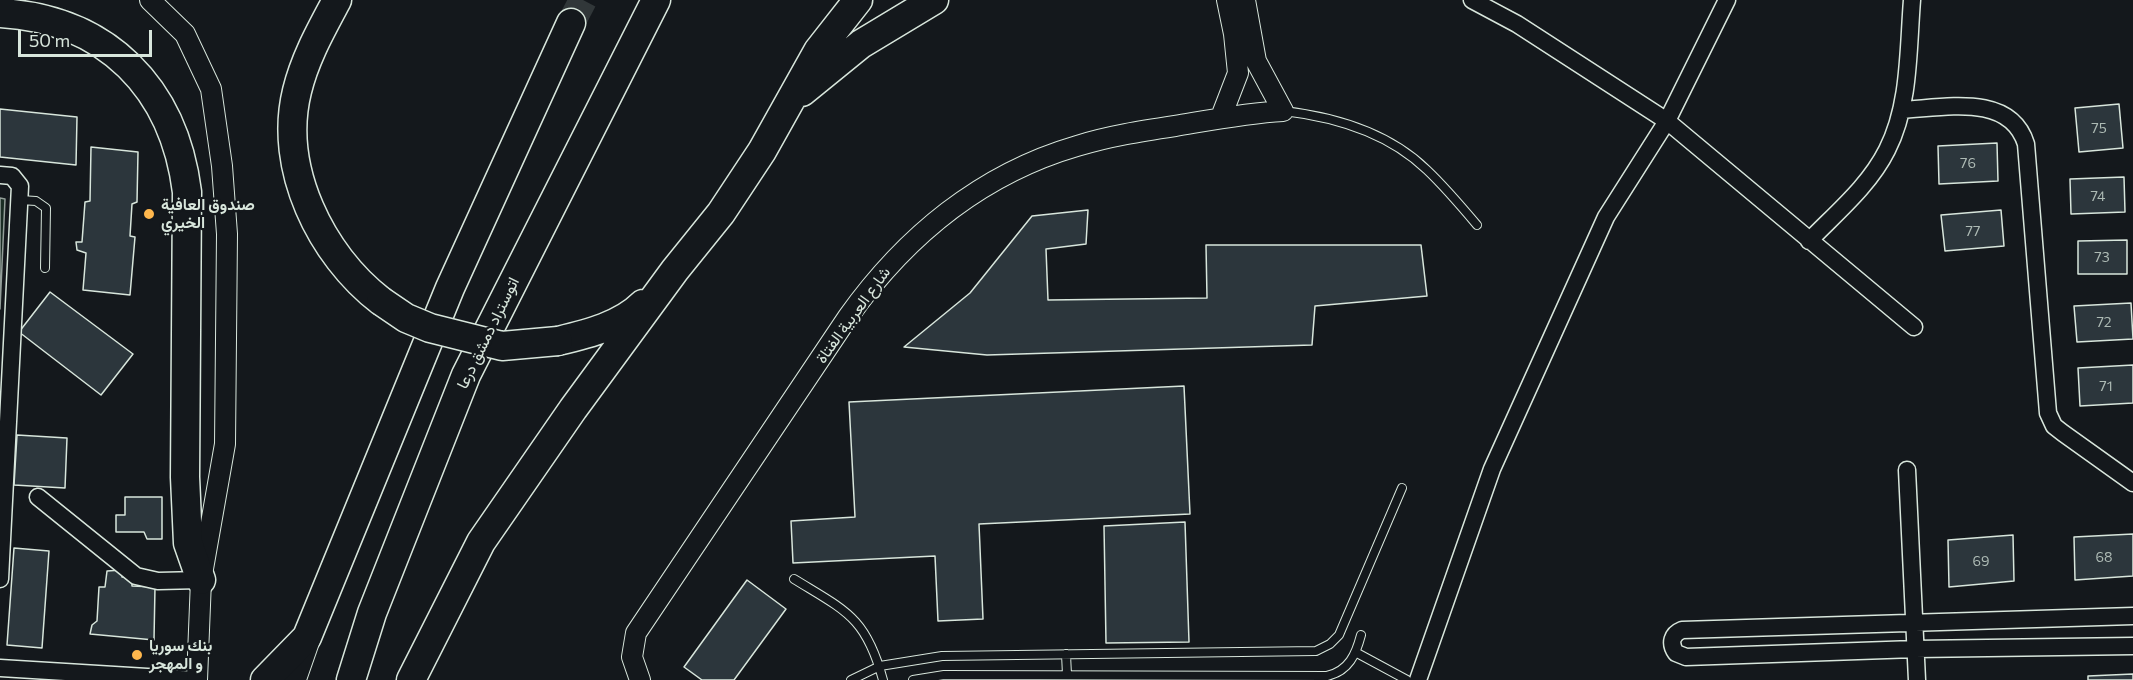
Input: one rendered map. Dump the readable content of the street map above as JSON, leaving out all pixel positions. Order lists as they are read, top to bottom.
{
  "streets": {
    "highway": ["اتوستراد دمشق درعا"],
    "street": ["شارع العربية الفتاة"]
  },
  "places": ["صندوق العافية الخيري", "بنك سوريا و المهجر"],
  "house_numbers": [
    "75",
    "76",
    "74",
    "77",
    "73",
    "72",
    "71",
    "68",
    "69"
  ],
  "scale_bar": "50 m"
}
